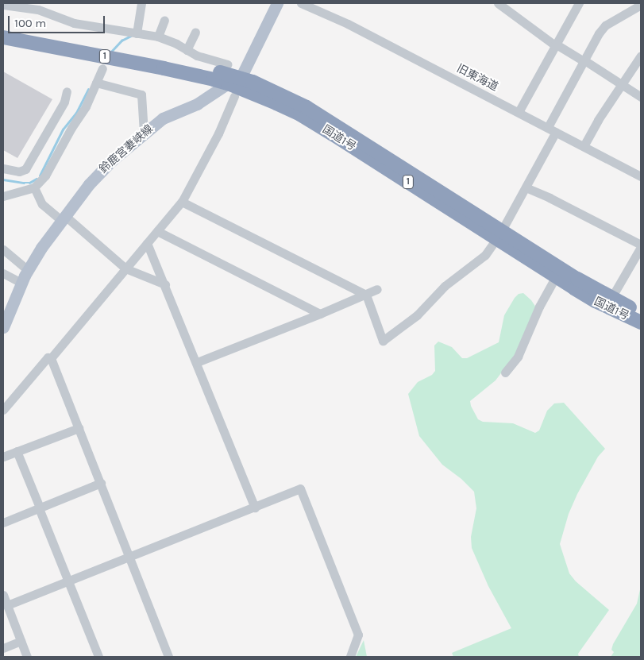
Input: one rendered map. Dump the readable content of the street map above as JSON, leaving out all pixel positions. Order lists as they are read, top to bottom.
{
  "streets": {
    "highway": ["1", "国道1号"],
    "main road": ["鈴鹿宮妻峡線"],
    "street": ["旧東海道"]
  },
  "crossings": [
    ["国道1号", "鈴鹿宮妻峡線"]
  ],
  "scale_bar": "100 m"
}
